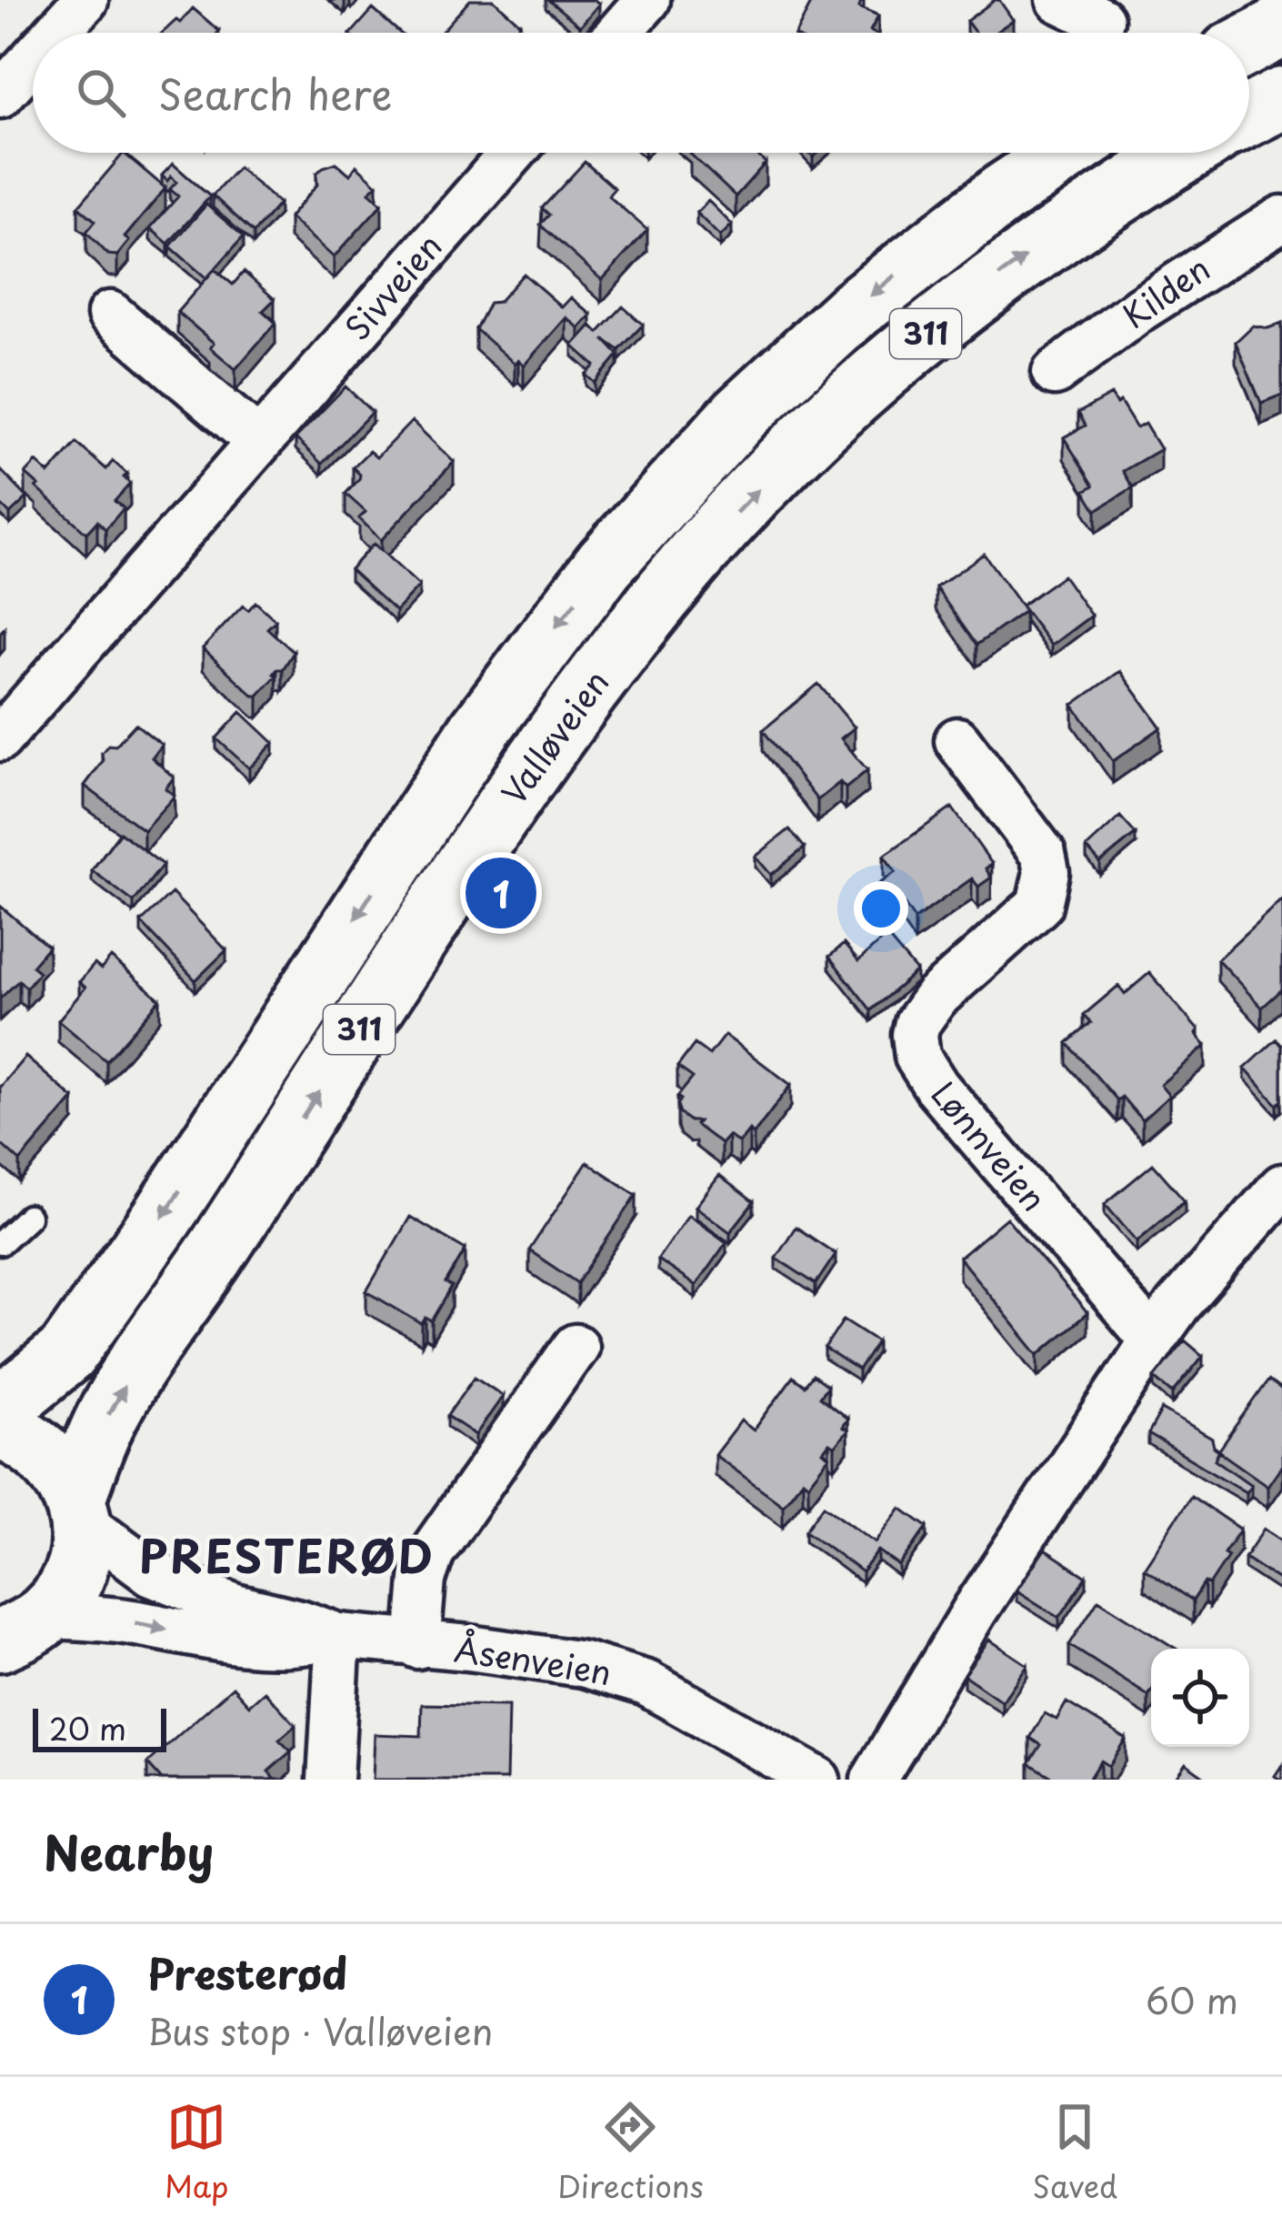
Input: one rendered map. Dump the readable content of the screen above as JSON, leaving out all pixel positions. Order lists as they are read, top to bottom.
{
  "streets": {
    "main road": ["311", "Valløveien"],
    "street": [
      "Sivveien",
      "Kilden",
      "Lønnveien",
      "Åsenveien"
    ]
  },
  "crossings": [
    ["311", "Valløveien"],
    ["311", "Åsenveien"],
    ["Valløveien", "Åsenveien"]
  ],
  "districts": ["PRESTERØD"],
  "scale_bar": "20 m",
  "page": {
    "search": "Search here",
    "pins": "1",
    "scale": "20 m",
    "heading": "Nearby",
    "list": [
      {
        "mark": "1",
        "name": "Presterød",
        "note": "Bus stop · Valløveien",
        "value": "60 m"
      }
    ],
    "nav": ["Map", "Directions", "Saved"]
  }
}
